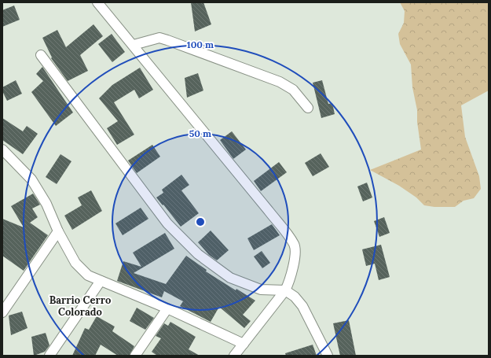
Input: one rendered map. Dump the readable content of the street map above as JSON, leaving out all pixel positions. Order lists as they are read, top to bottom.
{
  "districts": ["Barrio Cerro Colorado"],
  "rings": ["100 m", "50 m"]
}
